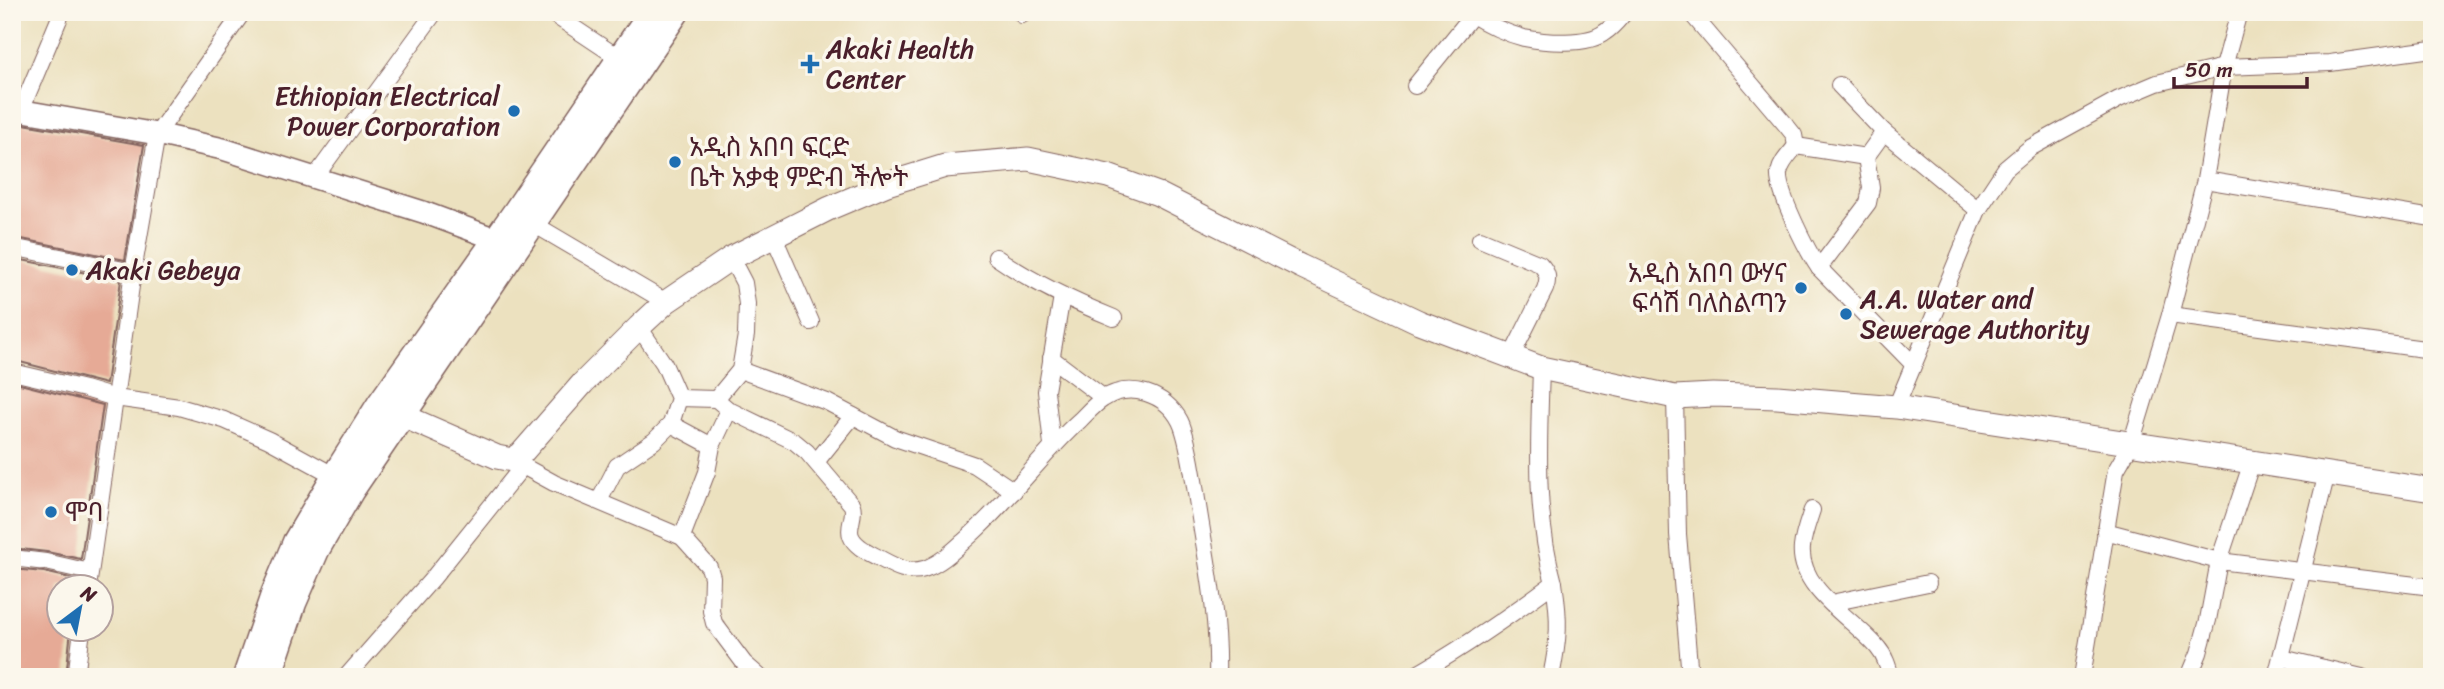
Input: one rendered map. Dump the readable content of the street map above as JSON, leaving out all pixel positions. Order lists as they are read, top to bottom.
{
  "places": {
    "health": ["Akaki Health Center"],
    "other": [
      "Ethiopian Electrical Power Corporation",
      "አዲስ አበባ ፍርድ ቤት አቃቂ ምድብ ችሎት",
      "Akaki Gebeya",
      "አዲስ አበባ ውሃና ፍሳሽ ባለስልጣን",
      "A.A. Water and Sewerage Authority",
      "ሞባ"
    ]
  },
  "scale_bar": "50 m",
  "north": "top right"
}
